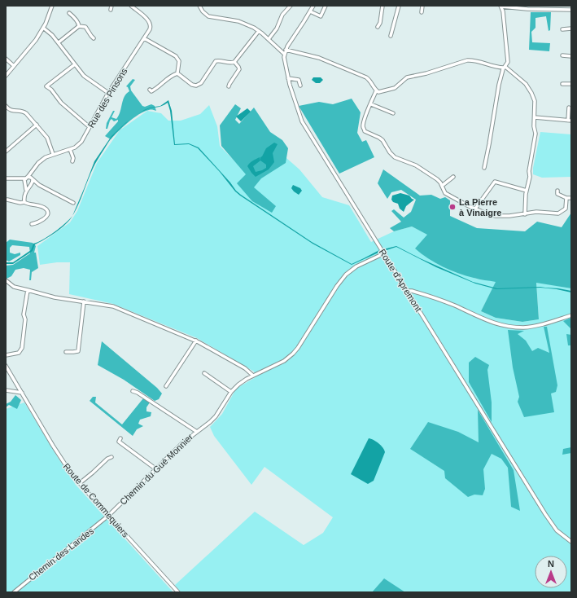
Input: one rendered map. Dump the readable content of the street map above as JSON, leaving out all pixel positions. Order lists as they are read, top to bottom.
{
  "streets": {
    "street": [
      "Rue des Pinsons",
      "Route d'Apremont",
      "Chemin du Gué Monnier",
      "Route de Commequiers",
      "Chemin des Landes"
    ]
  },
  "crossings": [
    ["Route d'Apremont", "Chemin du Gué Monnier"],
    ["Chemin du Gué Monnier", "Route de Commequiers"],
    ["Chemin du Gué Monnier", "Chemin des Landes"],
    ["Route de Commequiers", "Chemin des Landes"]
  ],
  "places": ["La Pierre à Vinaigre"],
  "north": "top"
}
